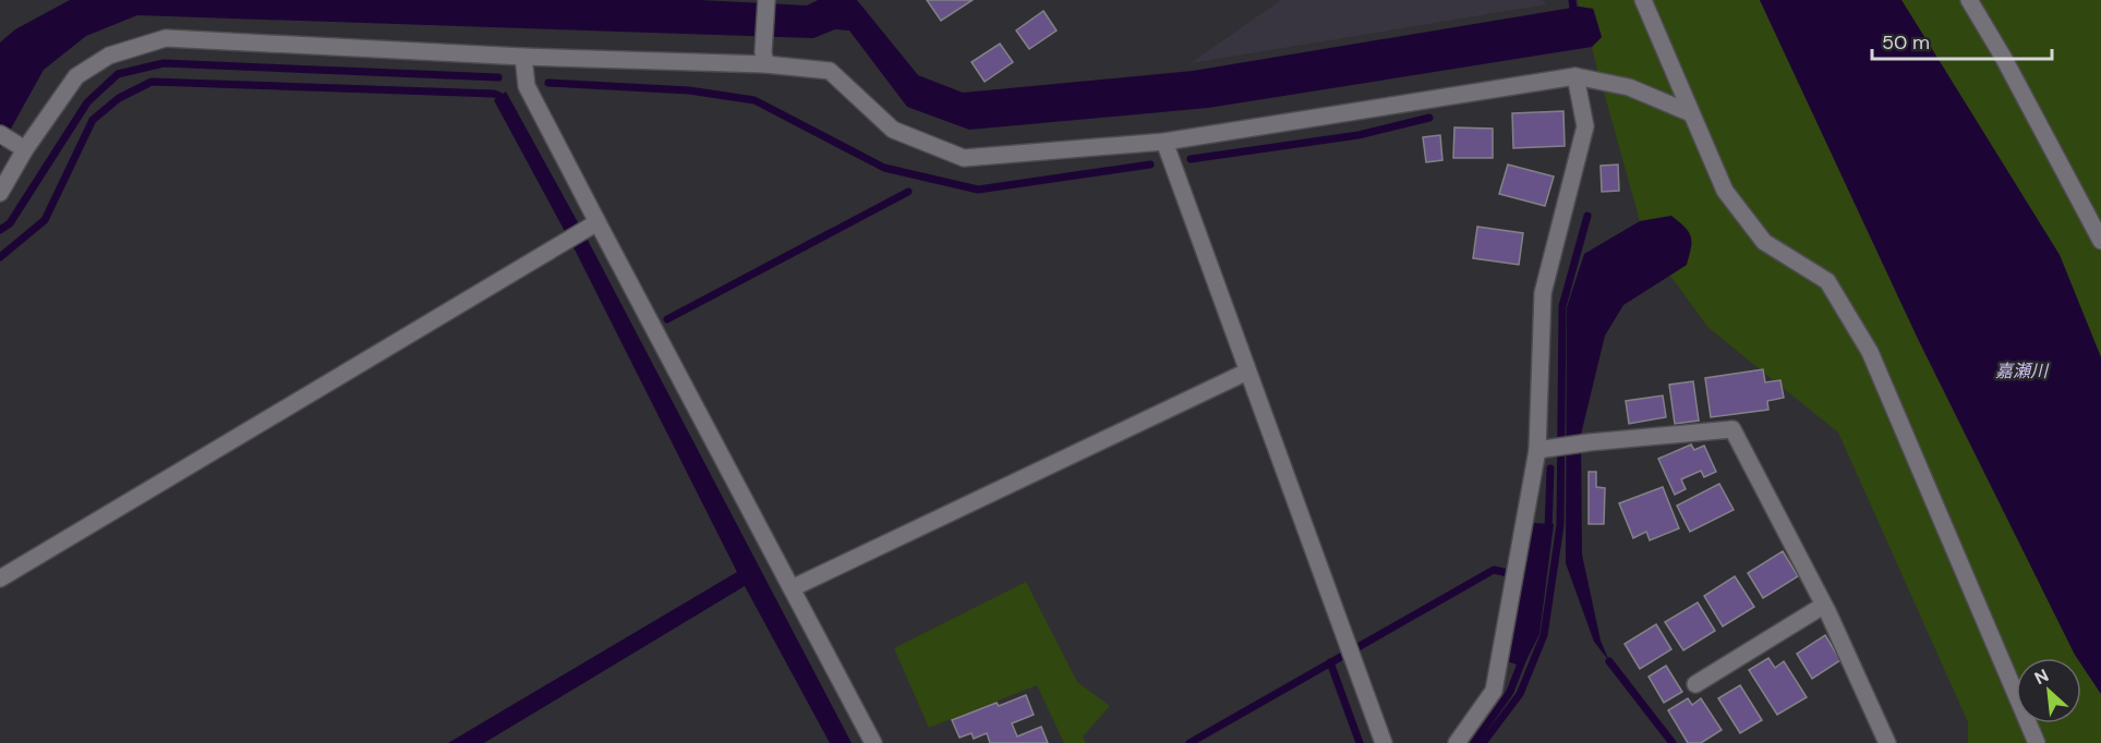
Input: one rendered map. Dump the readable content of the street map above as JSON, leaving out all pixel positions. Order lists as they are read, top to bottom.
{
  "water": ["嘉瀬川"],
  "scale_bar": "50 m",
  "north": "top left"
}
